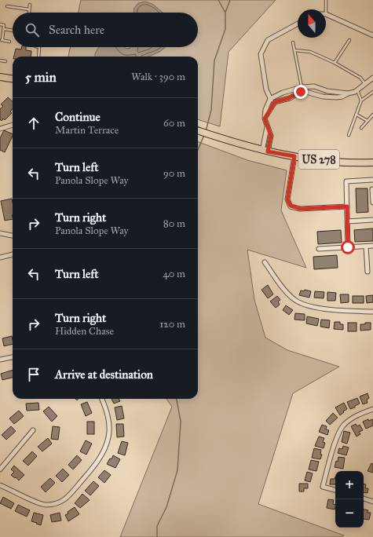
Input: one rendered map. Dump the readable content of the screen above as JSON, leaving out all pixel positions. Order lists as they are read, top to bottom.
{
  "streets": {
    "main road": ["US 278"]
  },
  "north": "top",
  "page": {
    "search": "Search here",
    "heading": ["5 min", "Walk · 390 m"],
    "list": [
      ["Continue", "Martin Terrace", "60 m"],
      ["Turn left", "Panola Slope Way", "90 m"],
      ["Turn right", "Panola Slope Way", "80 m"],
      ["Turn left", "40 m"],
      ["Turn right", "Hidden Chase", "120 m"],
      "Arrive at destination"
    ],
    "map_buttons": ["+", "−"]
  }
}
